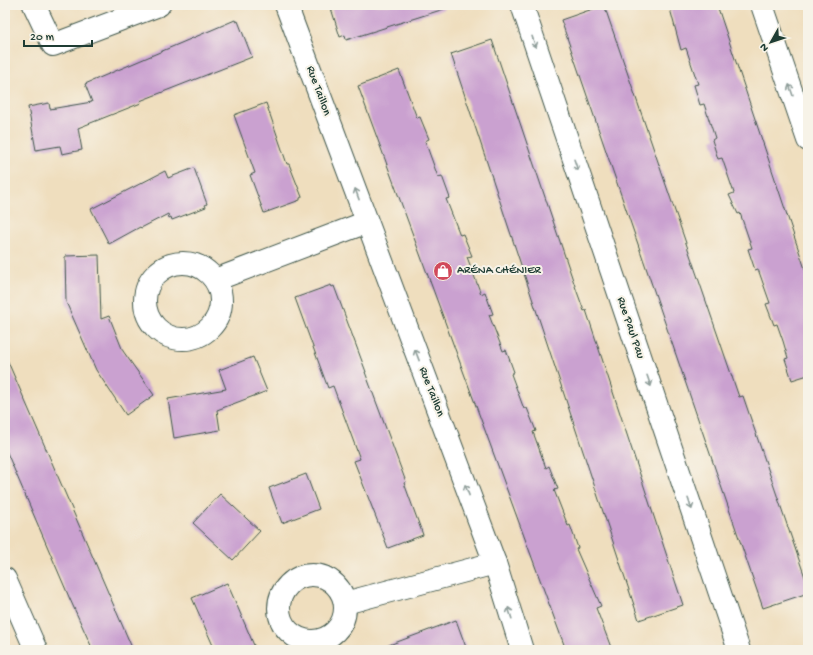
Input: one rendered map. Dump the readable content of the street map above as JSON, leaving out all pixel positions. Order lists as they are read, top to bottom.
{
  "streets": {
    "street": ["Rue Taillon", "Rue Paul Pau"]
  },
  "one_way": ["Rue Taillon", "Rue Paul Pau"],
  "places": {
    "shop": ["ARÉNA CHÉNIER"]
  },
  "scale_bar": "20 m",
  "north": "bottom left"
}
